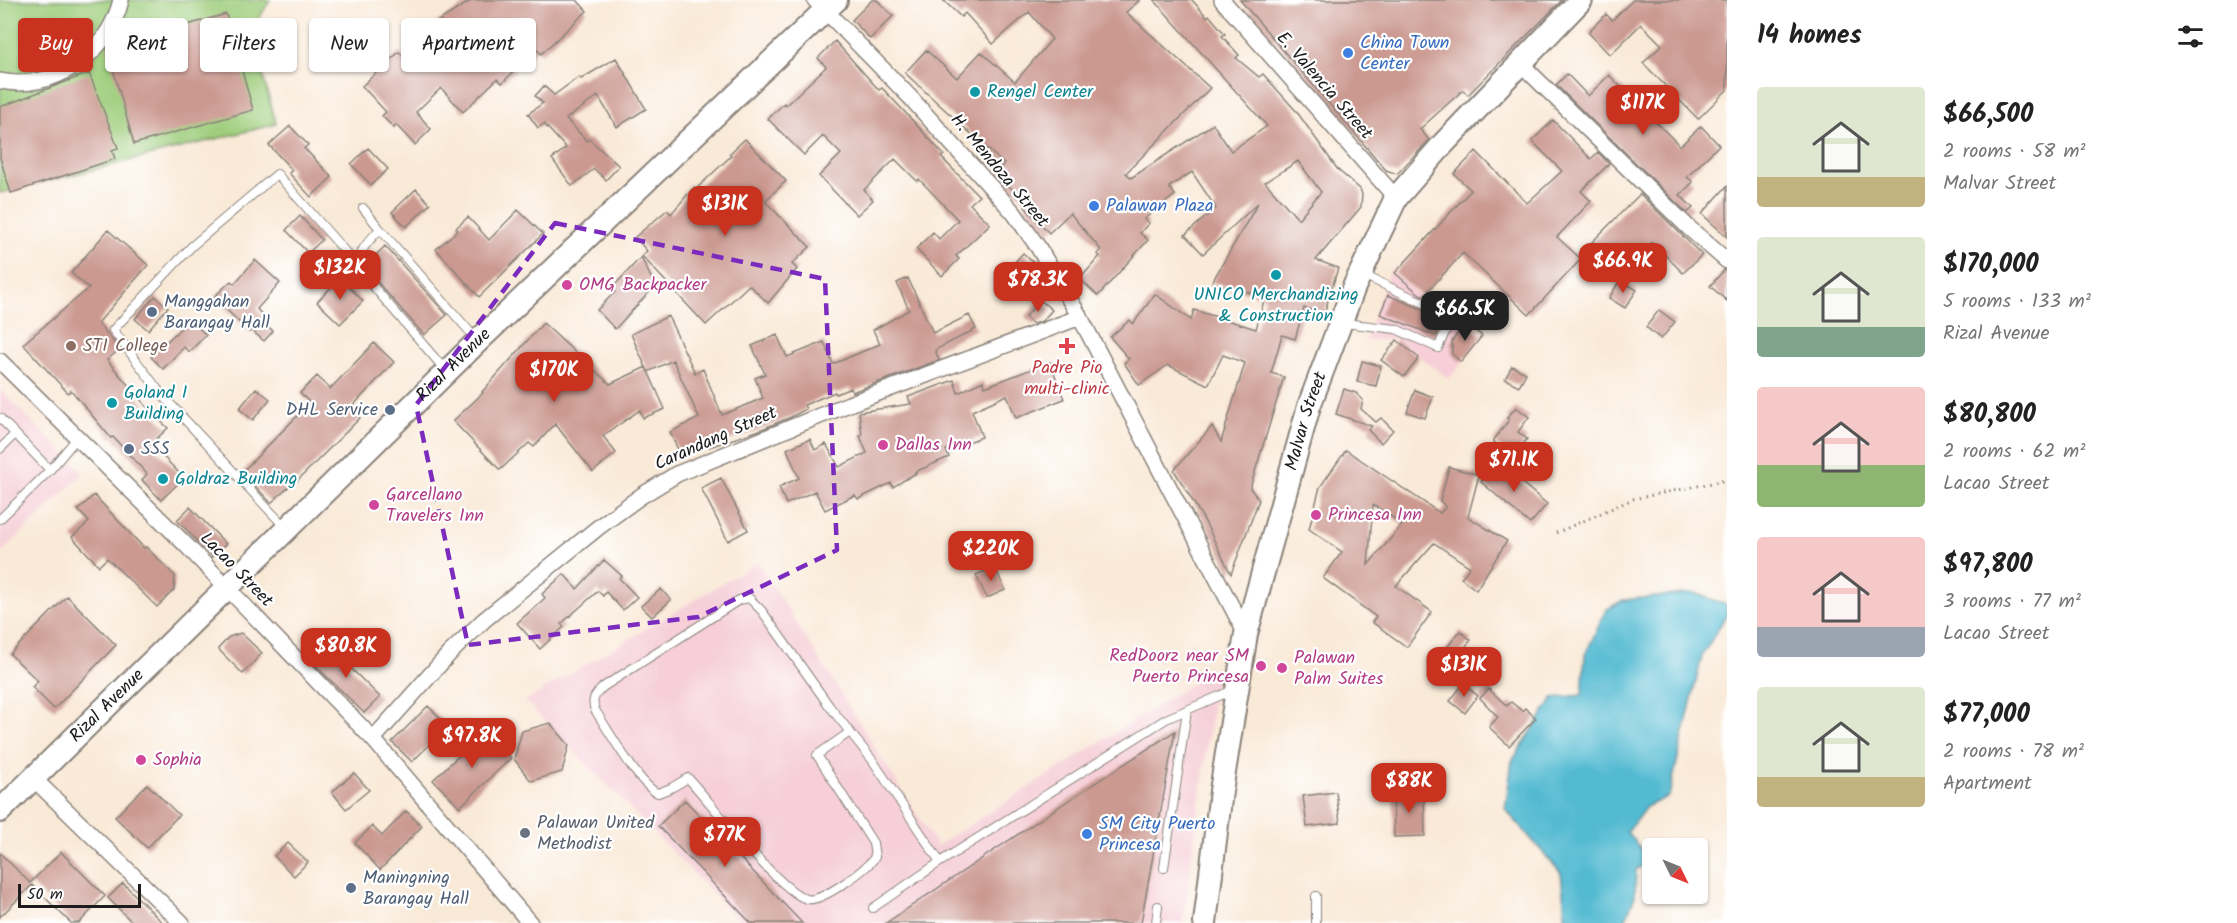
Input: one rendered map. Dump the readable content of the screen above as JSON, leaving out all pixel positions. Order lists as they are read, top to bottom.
{
  "streets": {
    "main road": ["Rizal Avenue", "Malvar Street"],
    "street": [
      "E. Valencia Street",
      "H. Mendoza Street",
      "Carandang Street",
      "Lacao Street"
    ]
  },
  "crossings": [
    ["E. Valencia Street", "Malvar Street"],
    ["H. Mendoza Street", "Rizal Avenue"],
    ["H. Mendoza Street", "Malvar Street"],
    ["H. Mendoza Street", "Carandang Street"],
    ["Rizal Avenue", "Lacao Street"],
    ["Carandang Street", "Lacao Street"]
  ],
  "places": {
    "other": [
      "China Town Center",
      "Rengel Center",
      "Palawan Plaza",
      "UNICO Merchandizing & Construction",
      "OMG Backpacker",
      "Manggahan Barangay Hall",
      "STI College",
      "Goland I Building",
      "DHL Service",
      "Dallas Inn",
      "SSS",
      "Goldraz Building",
      "Garcellano Travelers Inn",
      "Princesa Inn",
      "RedDoorz near SM Puerto Princesa",
      "Palawan Palm Suites",
      "Sophia",
      "Palawan United Methodist",
      "SM City Puerto Princesa",
      "Maningning Barangay Hall"
    ],
    "health": ["Padre Pio multi-clinic"]
  },
  "scale_bar": "50 m",
  "north": "bottom right",
  "page": {
    "heading": "14 homes",
    "chip": [
      "Buy",
      "Rent",
      "Filters",
      "New",
      "Apartment"
    ],
    "list": [
      {
        "name": "$66,500",
        "note": "2 rooms · 58 m² · Malvar Street"
      },
      {
        "name": "$170,000",
        "note": "5 rooms · 133 m² · Rizal Avenue"
      },
      {
        "name": "$80,800",
        "note": "2 rooms · 62 m² · Lacao Street"
      },
      {
        "name": "$97,800",
        "note": "3 rooms · 77 m² · Lacao Street"
      },
      {
        "name": "$77,000",
        "note": "2 rooms · 78 m² · Apartment"
      }
    ],
    "price": [
      "$117K",
      "$131K",
      "$66.9K",
      "$132K",
      "$78.3K",
      "$66.5K",
      "$170K",
      "$71.1K",
      "$220K",
      "$80.8K",
      "$131K",
      "$97.8K",
      "$88K",
      "$77K"
    ],
    "scale": "50 m"
  }
}
